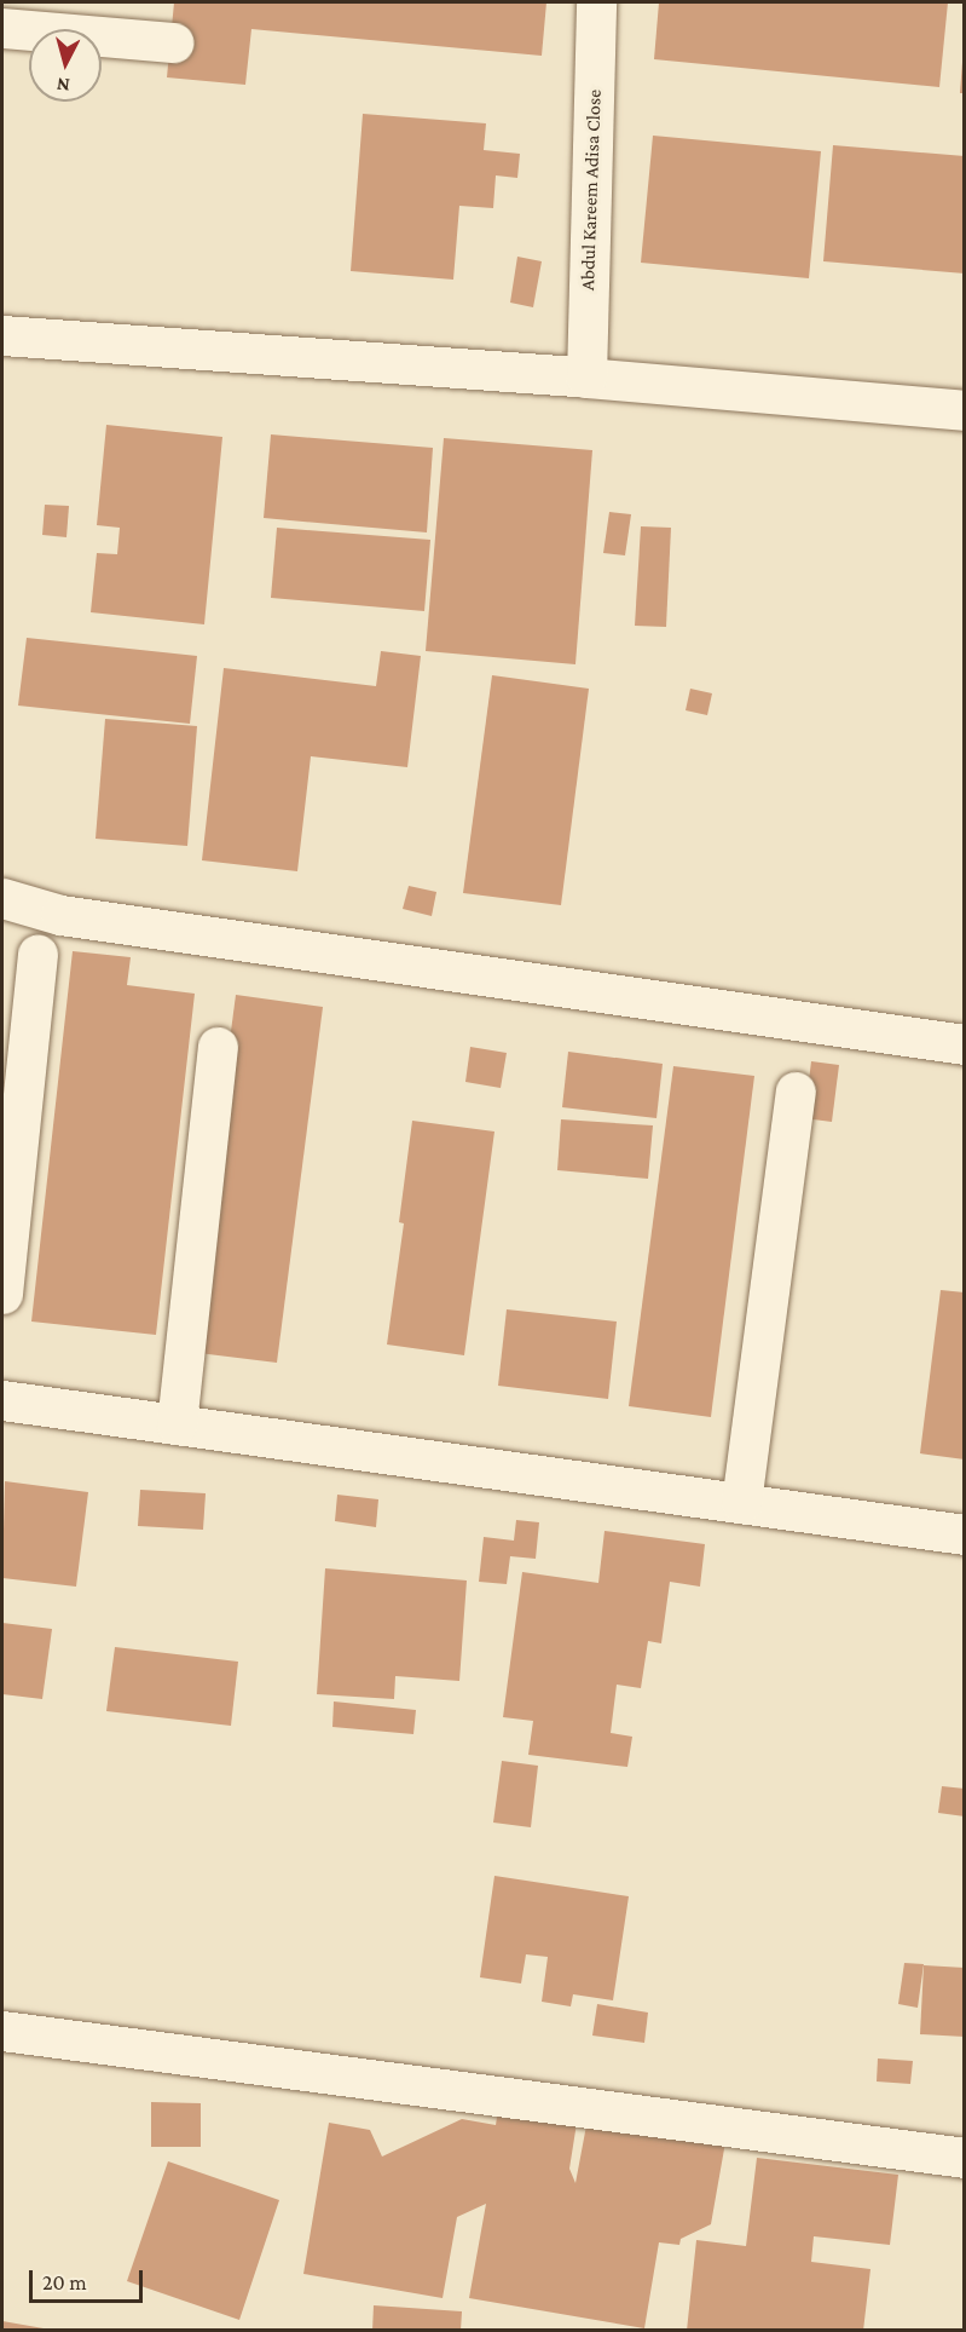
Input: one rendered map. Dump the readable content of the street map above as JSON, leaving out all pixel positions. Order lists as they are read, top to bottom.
{
  "streets": {
    "street": ["Abdul Kareem Adisa Close"]
  },
  "scale_bar": "20 m",
  "north": "bottom"
}
